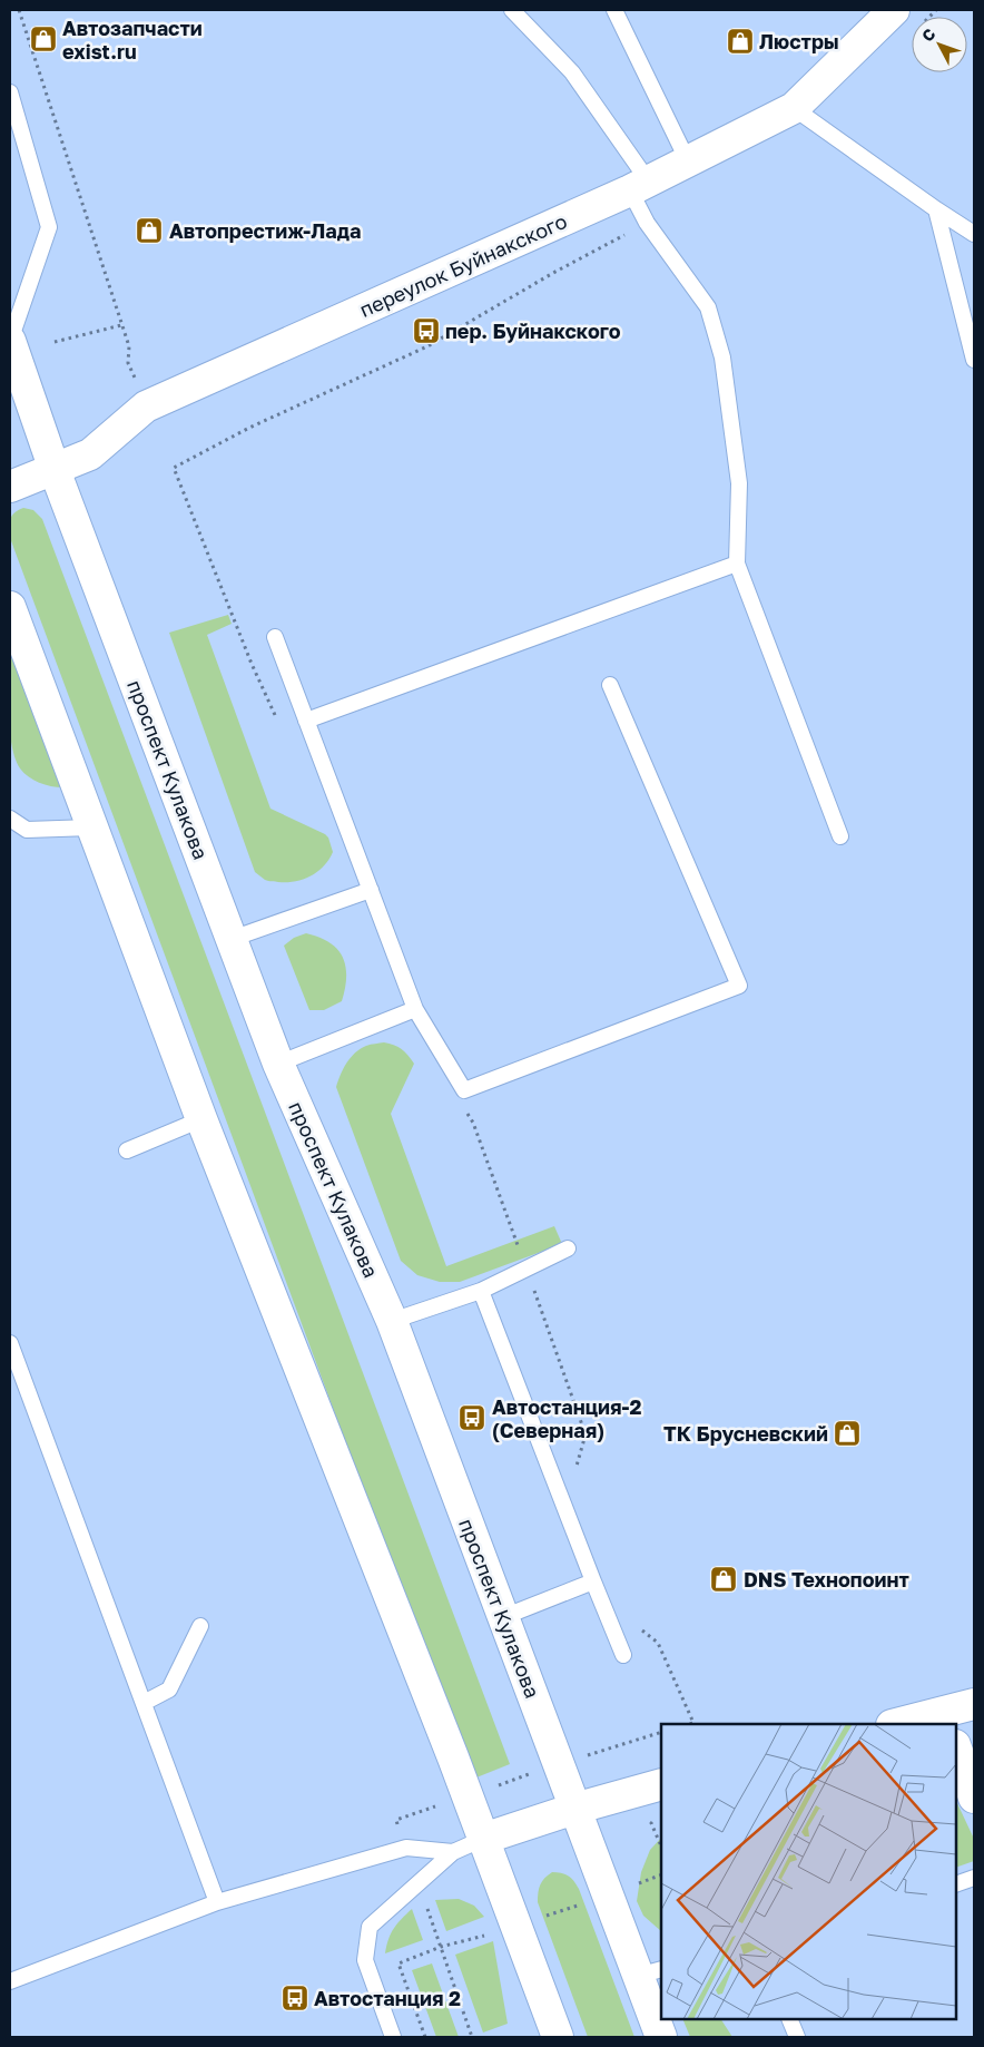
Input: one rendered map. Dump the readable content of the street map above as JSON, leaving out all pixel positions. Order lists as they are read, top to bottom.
{
  "streets": {
    "main road": ["переулок Буйнакского", "проспект Кулакова"]
  },
  "crossings": [
    ["переулок Буйнакского", "проспект Кулакова"]
  ],
  "places": {
    "shop": [
      "Автозапчасти exist.ru",
      "Люстры",
      "Автопрестиж-Лада",
      "ТК Брусневский",
      "DNS Технопоинт"
    ],
    "bus stop": ["пер. Буйнакского", "Автостанция-2 (Северная)", "Автостанция 2"]
  },
  "north": "top left"
}
